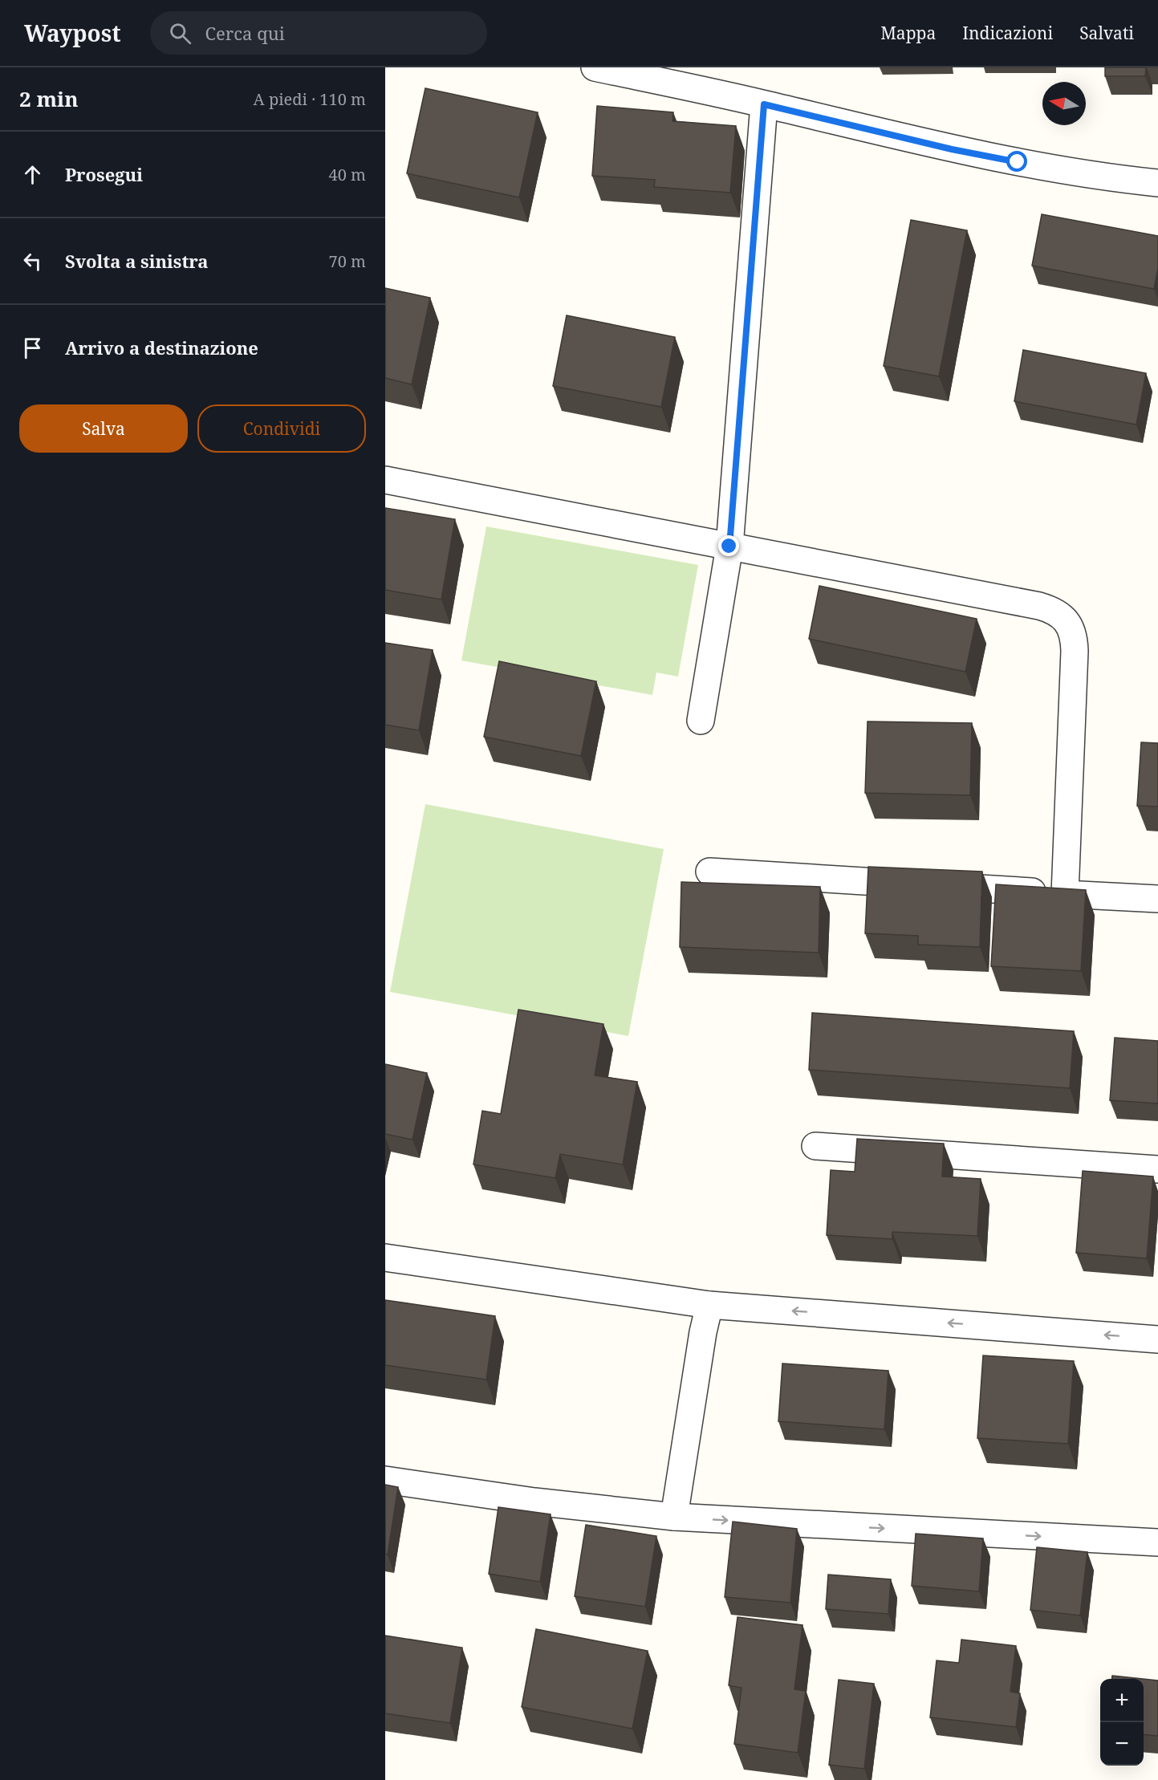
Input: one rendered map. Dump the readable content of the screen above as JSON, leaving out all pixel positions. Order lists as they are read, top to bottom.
{
  "north": "left",
  "page": {
    "header": "Waypost",
    "search": "Cerca qui",
    "nav": ["Mappa", "Indicazioni", "Salvati"],
    "heading": ["2 min", "A piedi · 110 m"],
    "list": [
      ["Prosegui", "40 m"],
      ["Svolta a sinistra", "70 m"],
      "Arrivo a destinazione"
    ],
    "buttons": ["Salva", "Condividi"],
    "map_buttons": ["+", "−"]
  }
}
